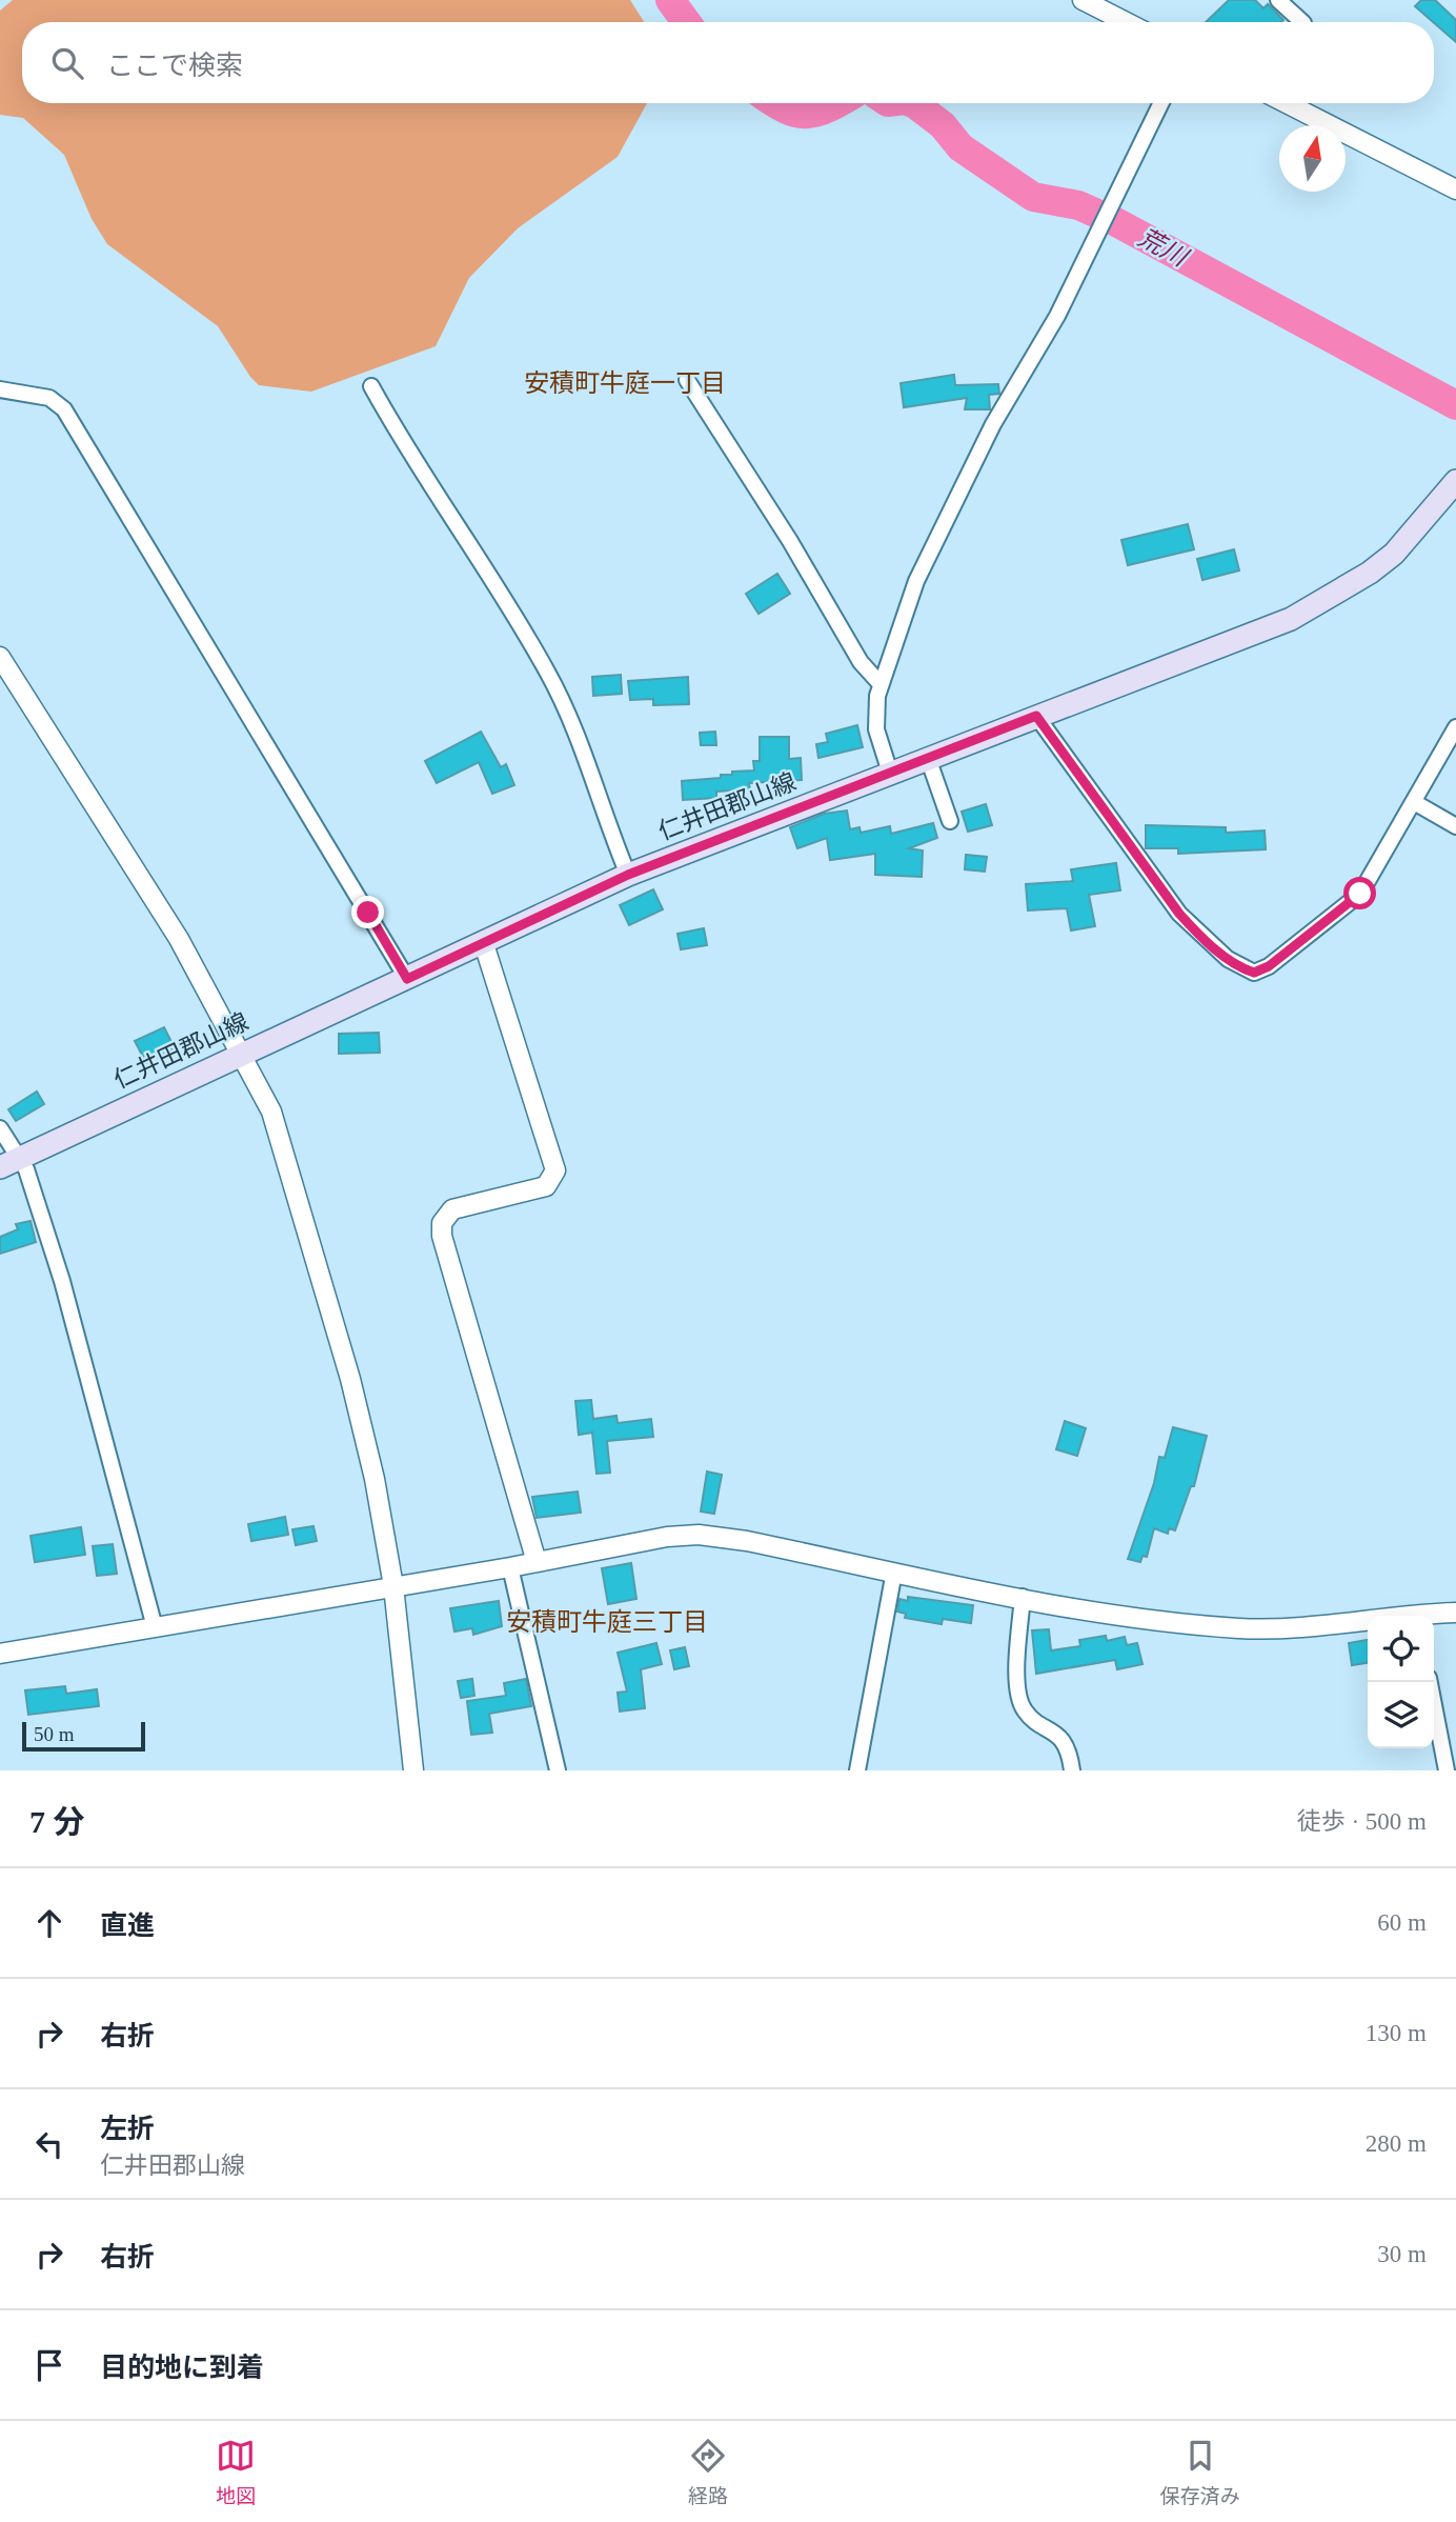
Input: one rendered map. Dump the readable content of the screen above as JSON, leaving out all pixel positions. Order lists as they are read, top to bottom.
{
  "streets": {
    "main road": ["仁井田郡山線"]
  },
  "districts": ["安積町牛庭一丁目", "安積町牛庭三丁目"],
  "water": ["荒川"],
  "scale_bar": "50 m",
  "north": "top",
  "page": {
    "search": "ここで検索",
    "scale": "50 m",
    "heading": ["7 分", "徒歩 · 500 m"],
    "list": [
      ["直進", "60 m"],
      ["右折", "130 m"],
      ["左折", "仁井田郡山線", "280 m"],
      ["右折", "30 m"],
      "目的地に到着"
    ],
    "nav": ["地図", "経路", "保存済み"]
  }
}
